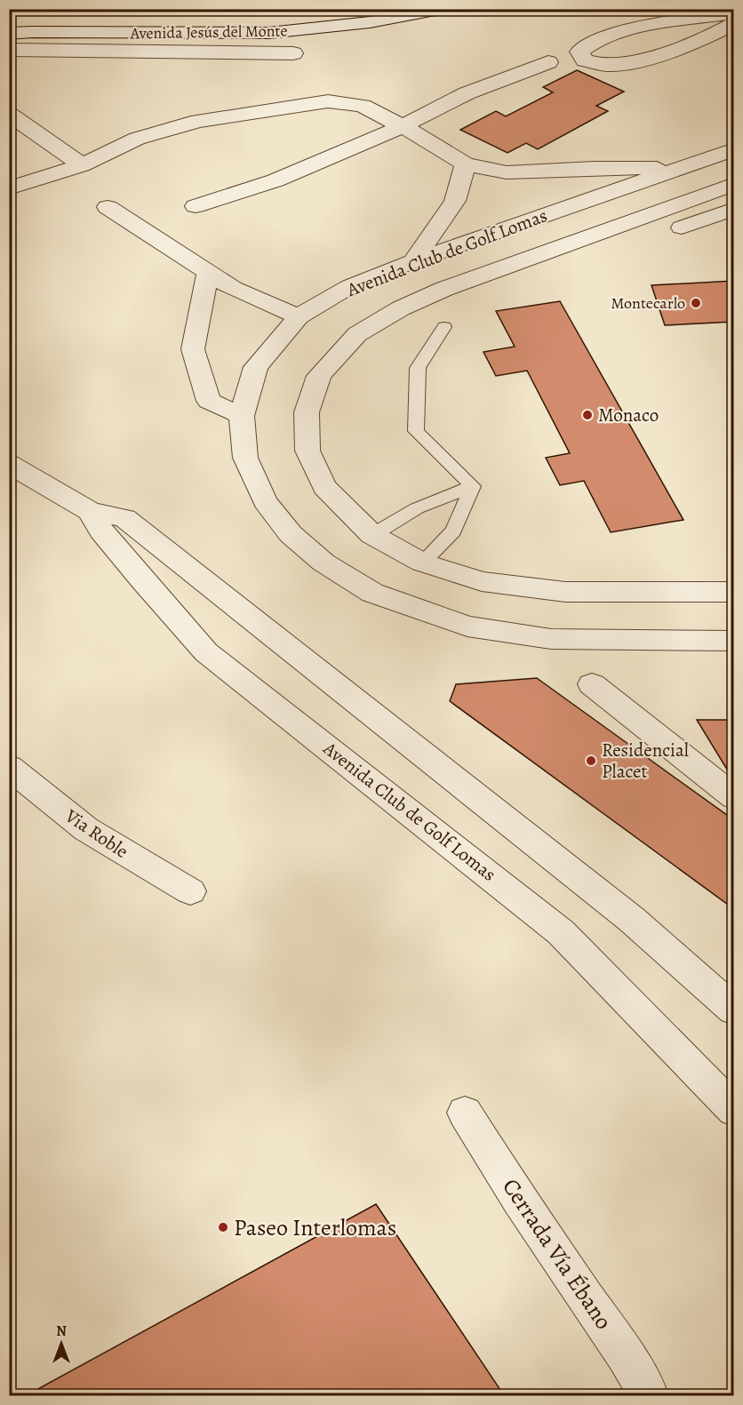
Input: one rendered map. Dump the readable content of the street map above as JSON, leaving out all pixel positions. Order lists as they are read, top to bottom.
{
  "streets": {
    "street": [
      "Avenida Jesús del Monte",
      "Avenida Club de Golf Lomas",
      "Via Roble",
      "Cerrada Vía Ébano"
    ]
  },
  "places": [
    "Montecarlo",
    "Monaco",
    "Residencial Placet",
    "Paseo Interlomas"
  ],
  "north": "top"
}
